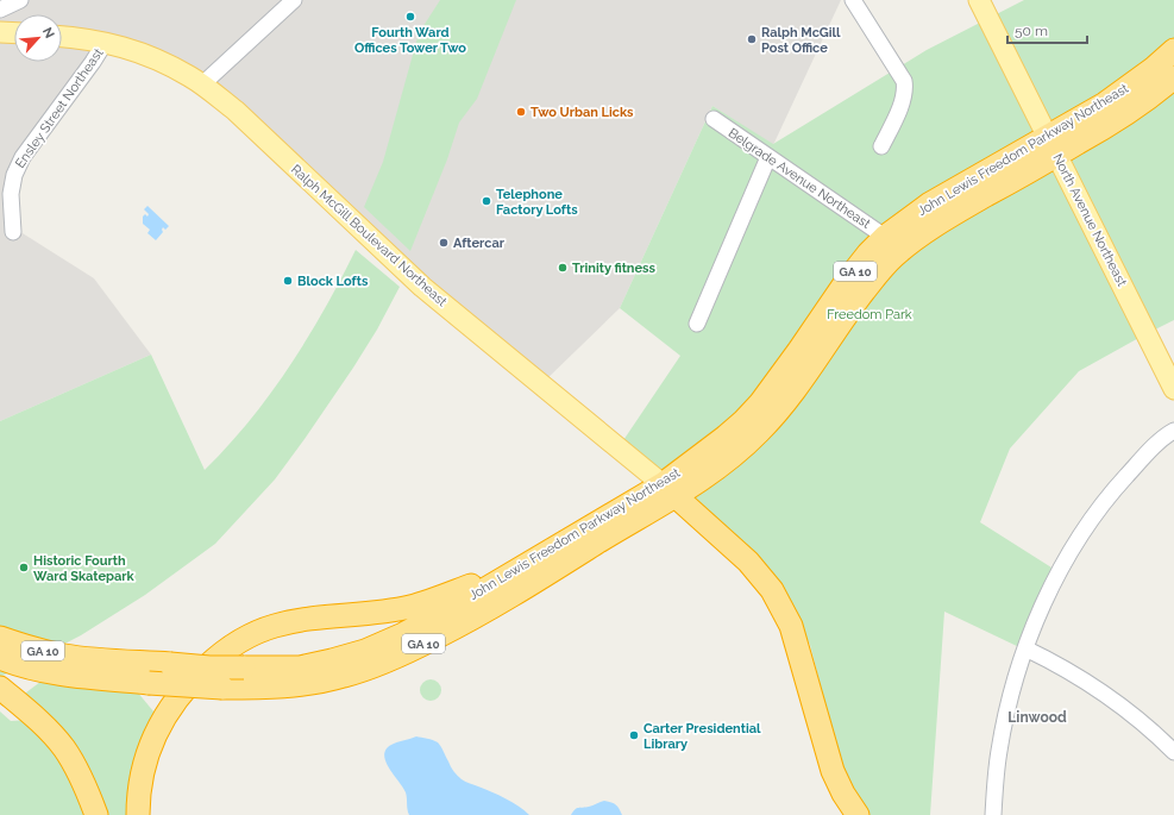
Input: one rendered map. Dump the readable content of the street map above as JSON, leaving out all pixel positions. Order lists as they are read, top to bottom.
{
  "streets": {
    "highway": ["John Lewis Freedom Parkway Northeast", "GA 10"],
    "main road": ["North Avenue Northeast", "Ralph McGill Boulevard Northeast"],
    "street": ["Ensley Street Northeast", "Belgrade Avenue Northeast"]
  },
  "crossings": [
    ["Ensley Street Northeast", "Ralph McGill Boulevard Northeast"],
    ["John Lewis Freedom Parkway Northeast", "Belgrade Avenue Northeast"],
    ["John Lewis Freedom Parkway Northeast", "North Avenue Northeast"],
    ["John Lewis Freedom Parkway Northeast", "Ralph McGill Boulevard Northeast"]
  ],
  "districts": ["Linwood"],
  "parks": ["Freedom Park"],
  "places": [
    "Fourth Ward Offices Tower Two",
    "Ralph McGill Post Office",
    "Two Urban Licks",
    "Telephone Factory Lofts",
    "Aftercar",
    "Trinity fitness",
    "Block Lofts",
    "Historic Fourth Ward Skatepark",
    "Carter Presidential Library"
  ],
  "scale_bar": "50 m",
  "north": "top right"
}
